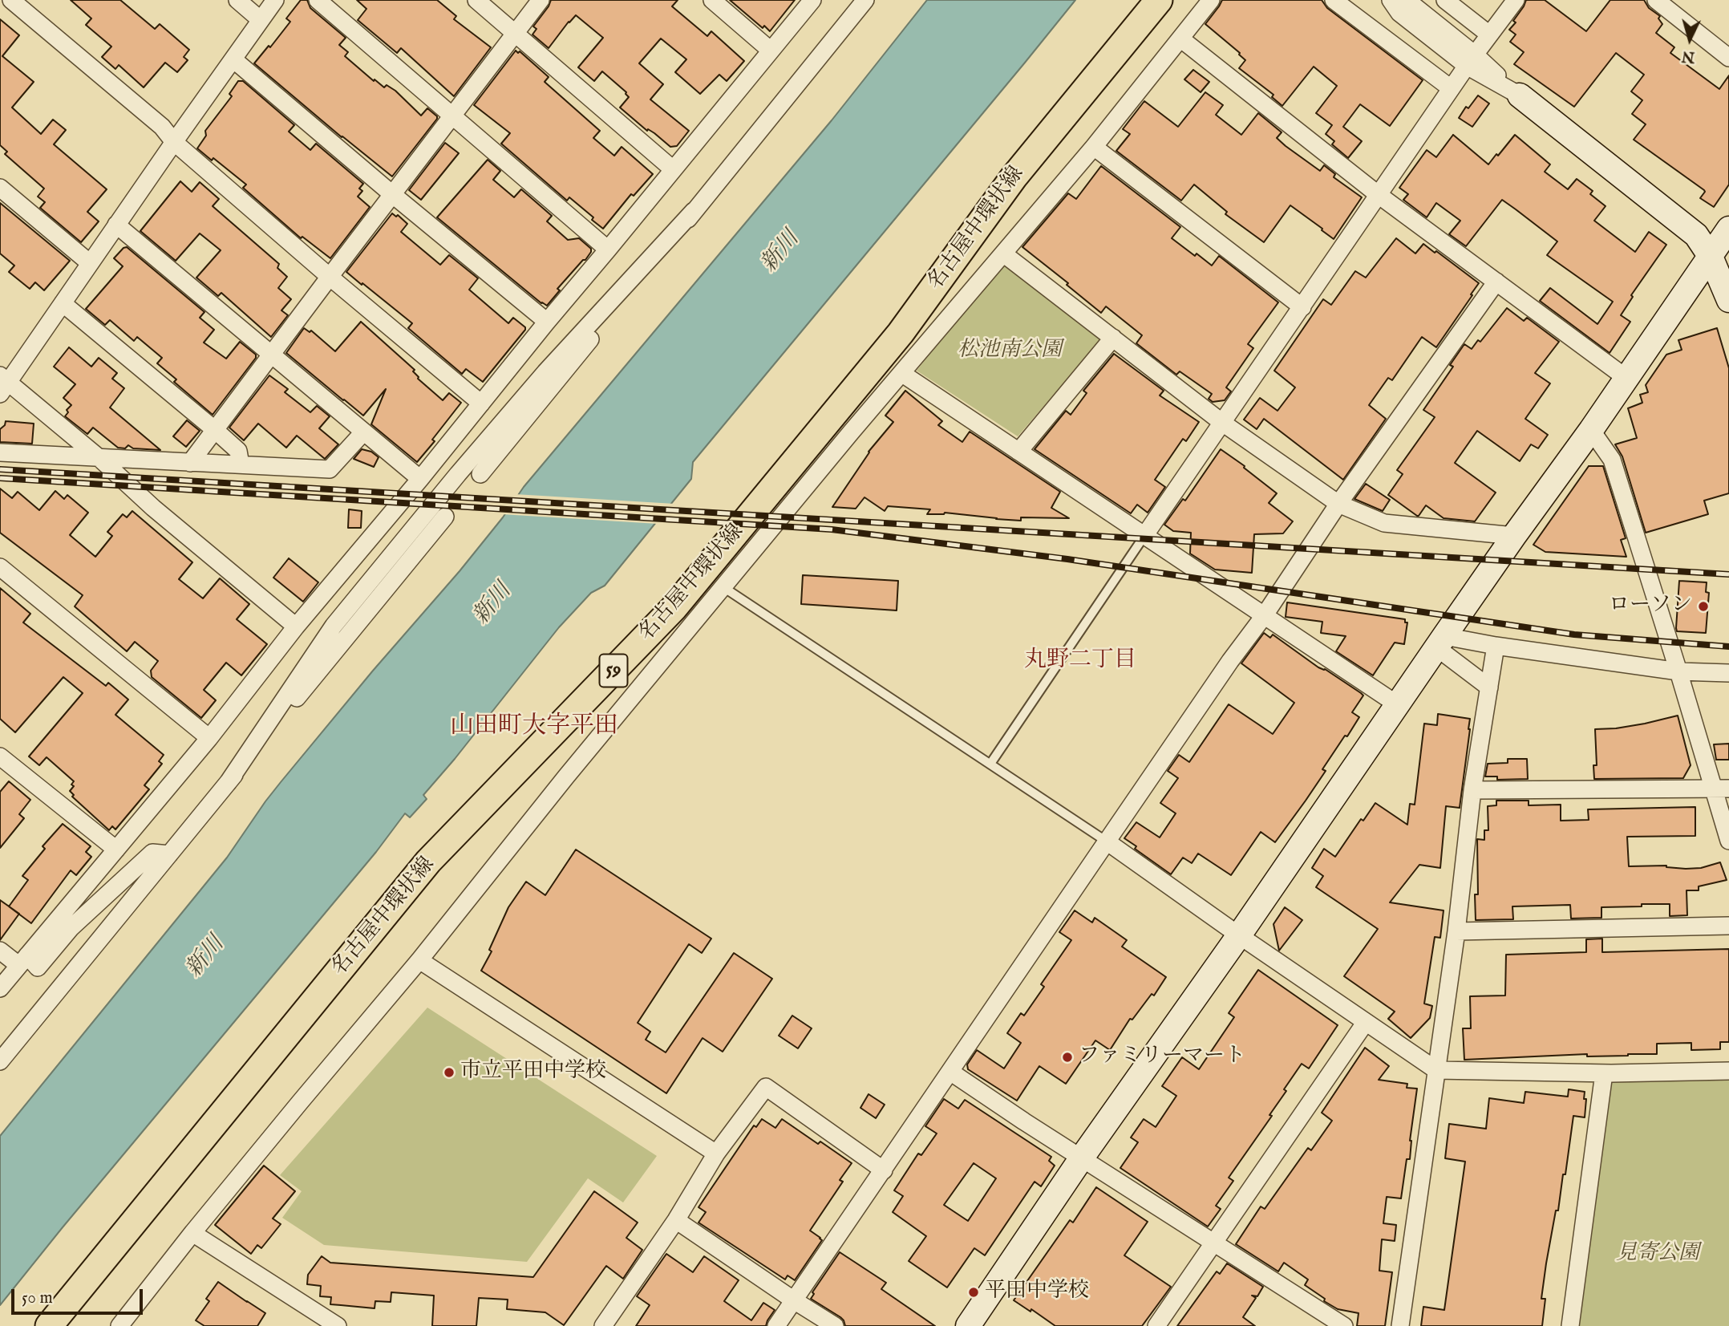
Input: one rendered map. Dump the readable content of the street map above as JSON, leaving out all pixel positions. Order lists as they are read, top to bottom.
{
  "streets": {
    "main road": ["名古屋中環状線", "59"]
  },
  "districts": ["丸野二丁目", "山田町大字平田"],
  "water": ["新川"],
  "parks": ["松池南公園", "見寄公園"],
  "places": [
    "ローソン",
    "ファミリーマート",
    "市立平田中学校",
    "平田中学校"
  ],
  "scale_bar": "50 m",
  "north": "bottom"
}
